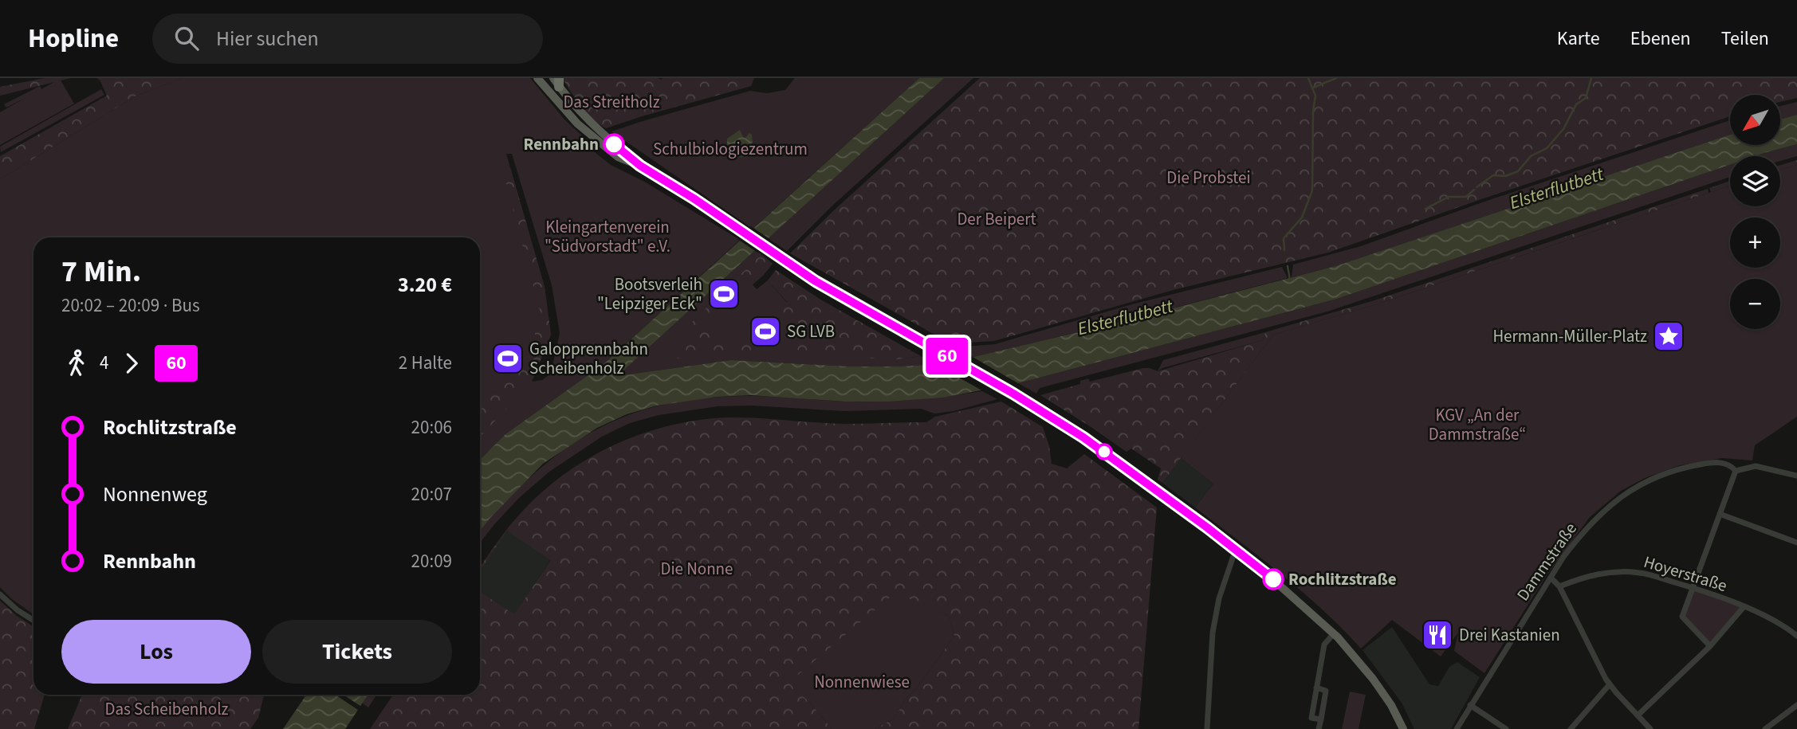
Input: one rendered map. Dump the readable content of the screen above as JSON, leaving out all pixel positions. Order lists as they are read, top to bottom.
{
  "streets": {
    "street": ["Dammstraße", "Hoyerstraße"]
  },
  "water": ["Elsterflutbett"],
  "parks": [
    "Das Streitholz",
    "Schulbiologiezentrum",
    "Die Probstei",
    "Der Beipert",
    "Kleingartenverein \"Südvorstadt\" e.V.",
    "KGV „An der Dammstraße“",
    "Die Nonne",
    "Nonnenwiese",
    "Das Scheibenholz"
  ],
  "places": {
    "other": ["Rennbahn", "Rochlitzstraße"],
    "sports": ["Bootsverleih \"Leipziger Eck\"", "SG LVB", "Galopprennbahn Scheibenholz"],
    "place": ["Hermann-Müller-Platz"],
    "restaurant": ["Drei Kastanien"]
  },
  "lines": ["bus line 60"],
  "north": "bottom left",
  "page": {
    "header": "Hopline",
    "search": "Hier suchen",
    "nav": ["Karte", "Ebenen", "Teilen"],
    "on_map": "60",
    "map_buttons": ["+", "−"],
    "heading": ["7 Min.", "20:02 – 20:09 · Bus", "3.20 €"],
    "legs": ["4", "60", "2 Halte"],
    "list": [
      {
        "name": "Rochlitzstraße",
        "value": "20:06"
      },
      {
        "name": "Nonnenweg",
        "value": "20:07"
      },
      {
        "name": "Rennbahn",
        "value": "20:09"
      }
    ],
    "buttons": ["Los", "Tickets"]
  }
}
